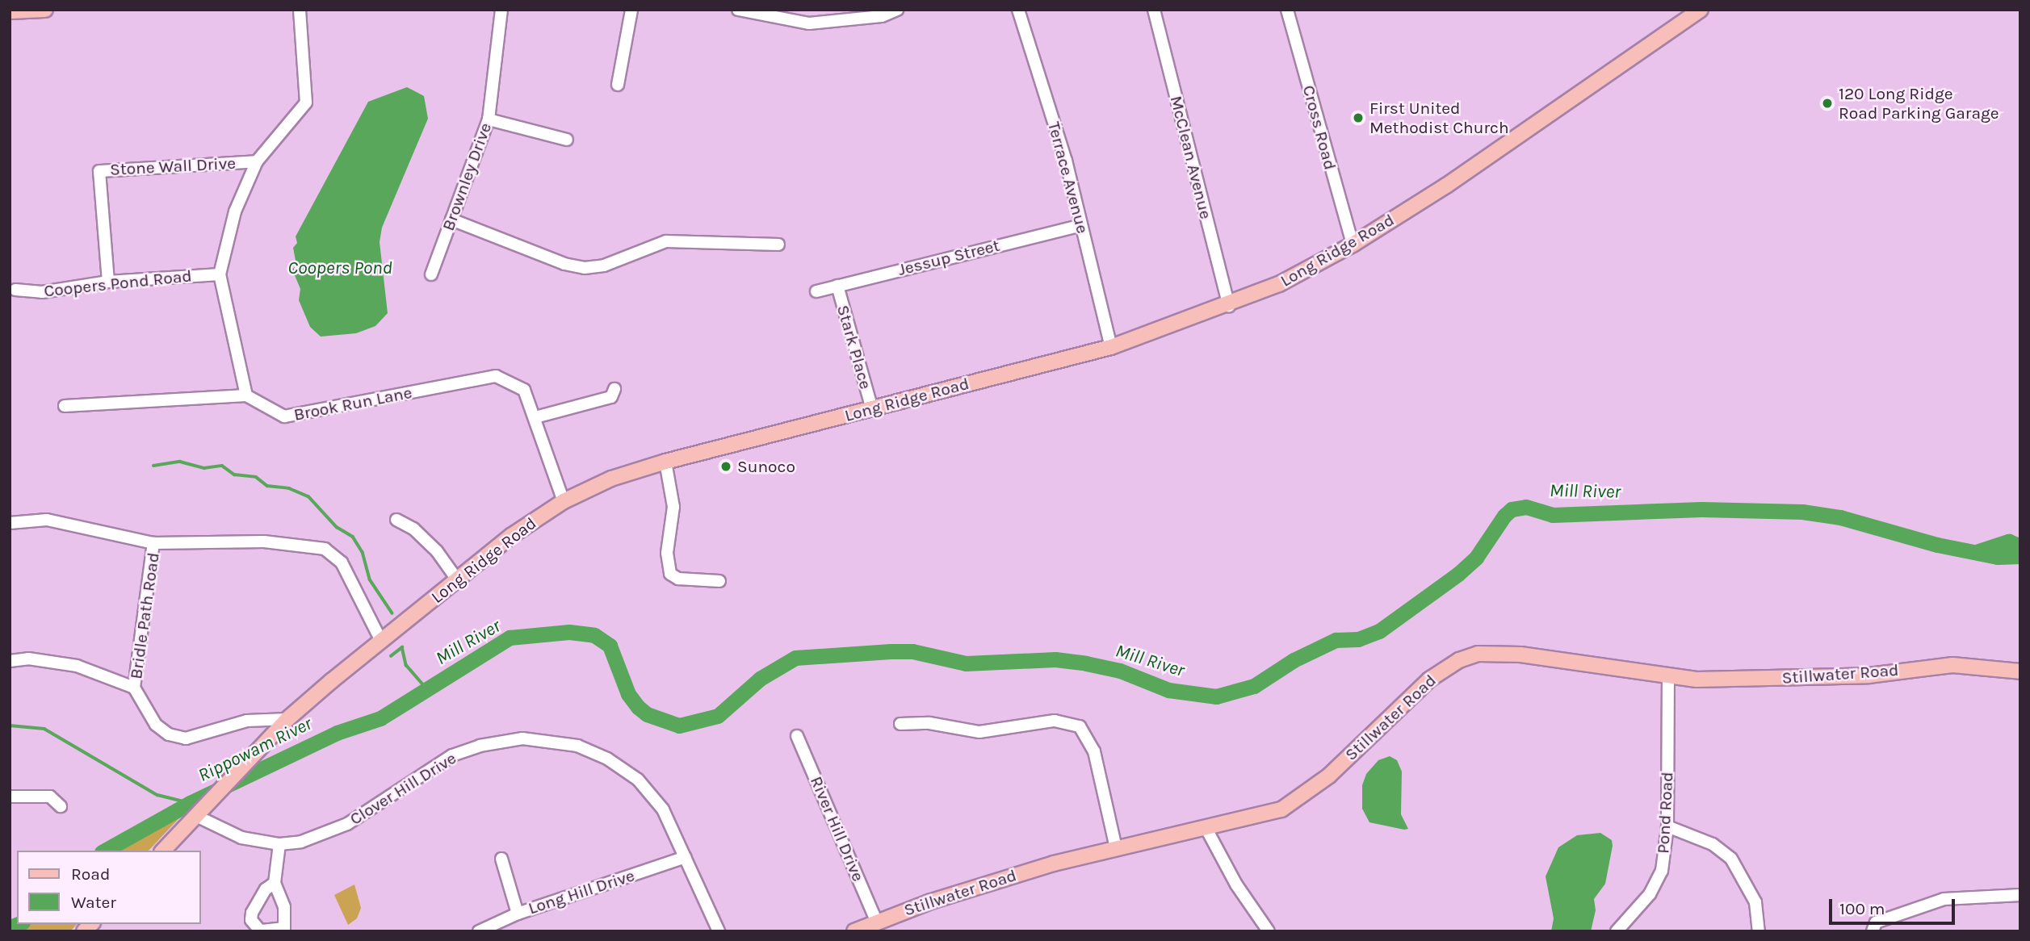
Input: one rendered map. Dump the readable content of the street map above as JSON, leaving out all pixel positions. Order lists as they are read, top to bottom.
{
  "streets": {
    "main road": ["Long Ridge Road", "Stillwater Road"],
    "street": [
      "Cross Road",
      "McClean Avenue",
      "Stone Wall Drive",
      "Brownley Drive",
      "Terrace Avenue",
      "Jessup Street",
      "Coopers Pond Road",
      "Stark Place",
      "Brook Run Lane",
      "Bridle Path Road",
      "Clover Hill Drive",
      "Pond Road",
      "River Hill Drive",
      "Long Hill Drive"
    ]
  },
  "crossings": [
    ["Cross Road", "Long Ridge Road"],
    ["McClean Avenue", "Long Ridge Road"],
    ["Stone Wall Drive", "Coopers Pond Road"],
    ["Terrace Avenue", "Long Ridge Road"],
    ["Terrace Avenue", "Jessup Street"],
    ["Long Ridge Road", "Stark Place"],
    ["Long Ridge Road", "Brook Run Lane"],
    ["Long Ridge Road", "Clover Hill Drive"],
    ["Jessup Street", "Stark Place"],
    ["Stillwater Road", "Pond Road"],
    ["Stillwater Road", "River Hill Drive"],
    ["Clover Hill Drive", "Long Hill Drive"]
  ],
  "water": ["Coopers Pond", "Mill River", "Rippowam River"],
  "places": ["120 Long Ridge Road Parking Garage", "First United Methodist Church", "Sunoco"],
  "legend": ["Road", "Water"],
  "scale_bar": "100 m"
}
